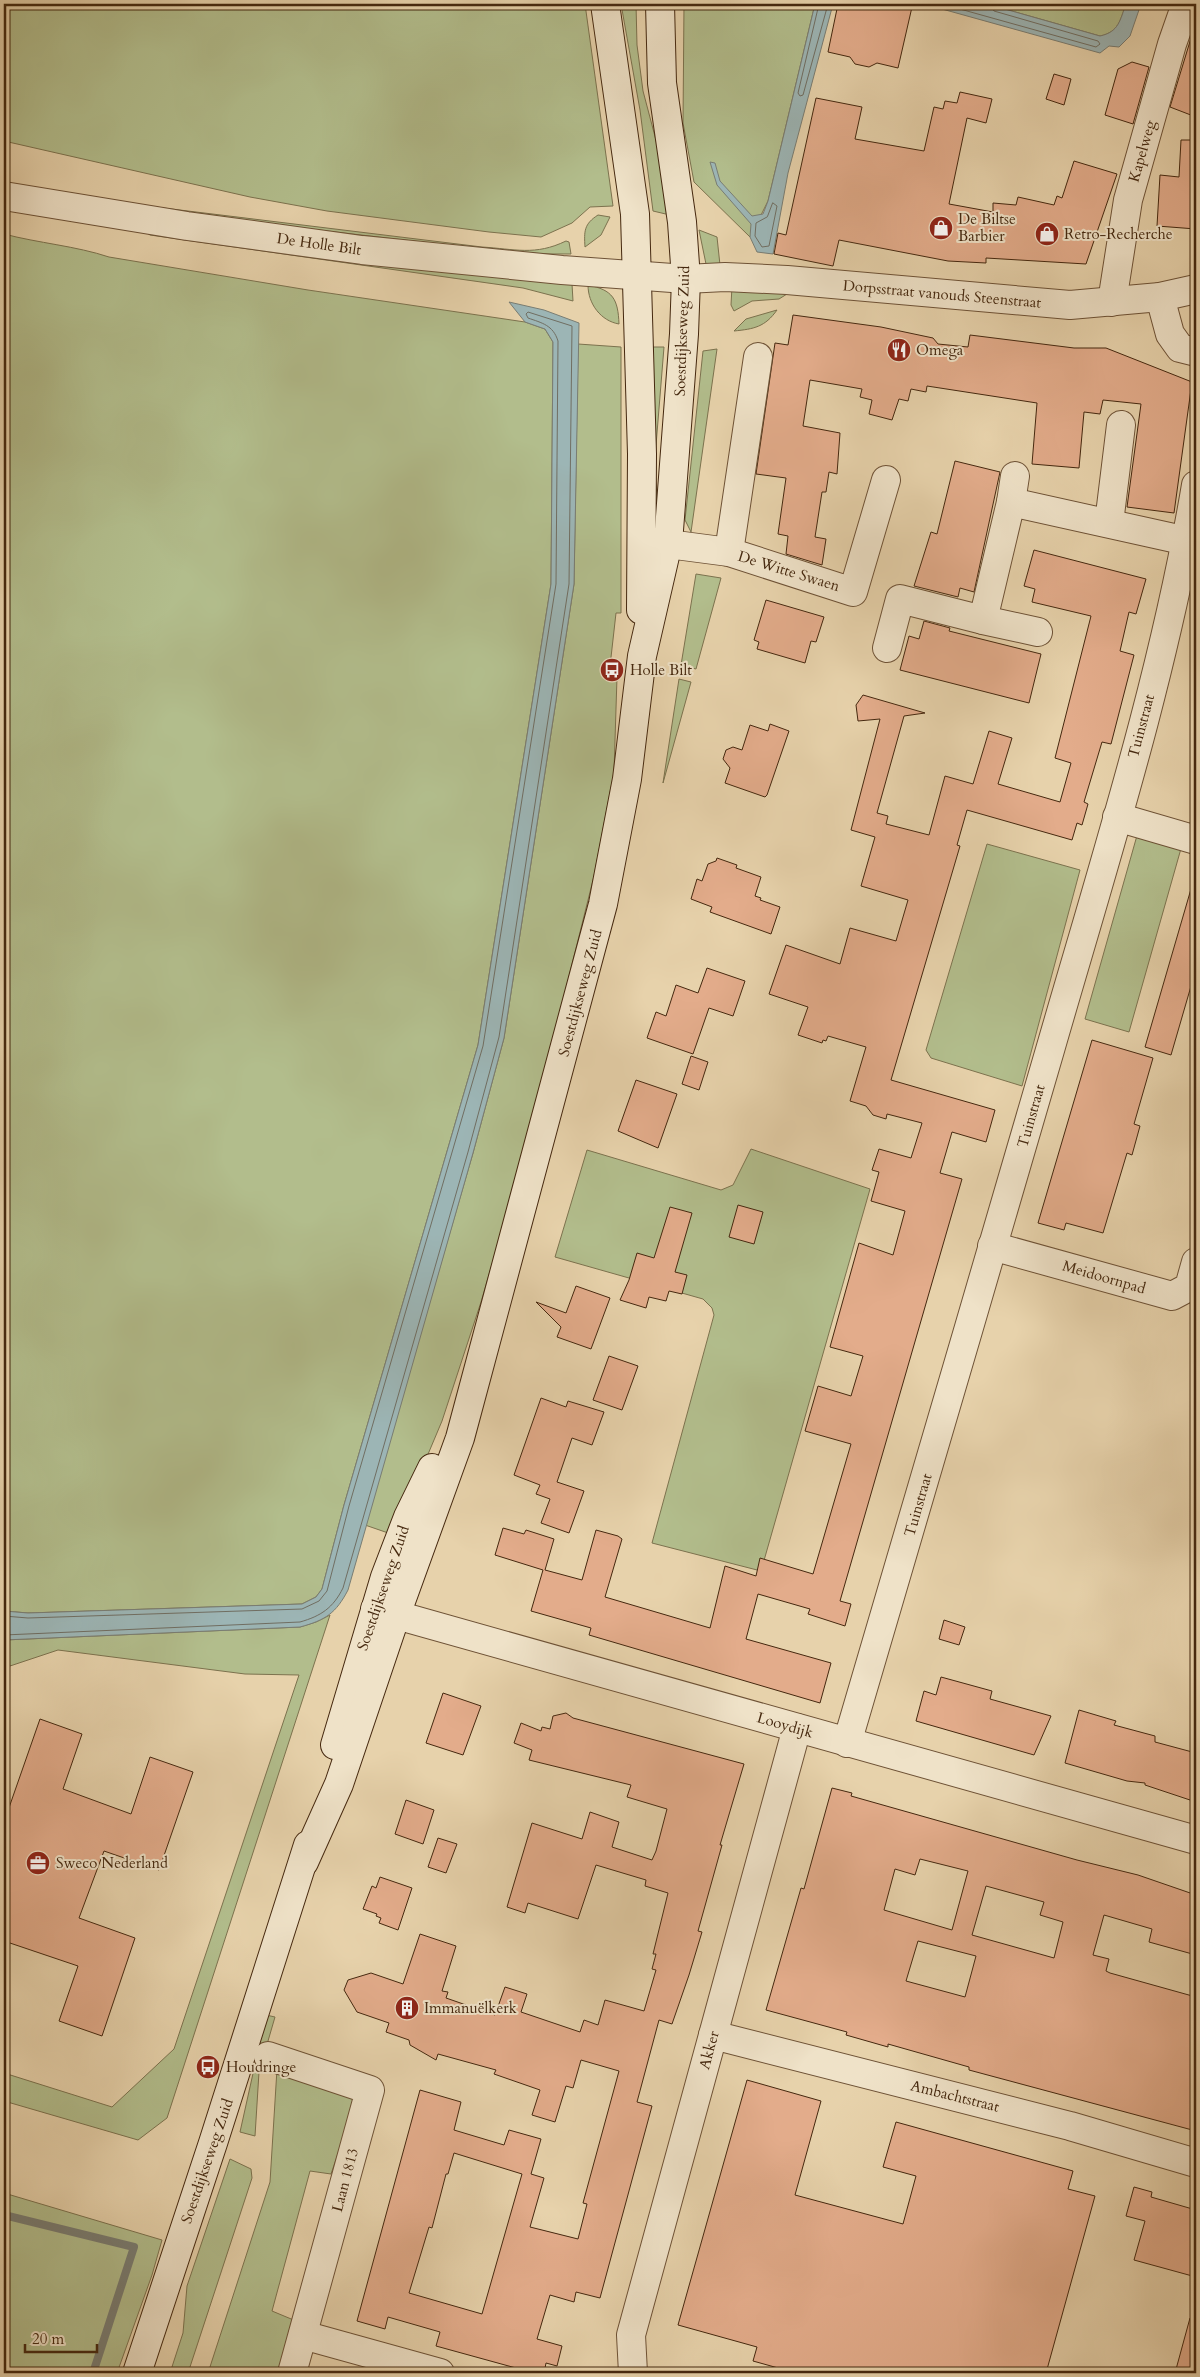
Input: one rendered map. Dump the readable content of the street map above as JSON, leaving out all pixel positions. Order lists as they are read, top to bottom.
{
  "streets": {
    "street": [
      "Kapelweg",
      "De Holle Bilt",
      "Dorpsstraat vanouds Steenstraat",
      "Soestdijkseweg Zuid",
      "De Witte Swaen",
      "Tuinstraat",
      "Meidoornpad",
      "Looydijk",
      "Akker",
      "Ambachtstraat",
      "Laan 1813"
    ]
  },
  "crossings": [
    ["Kapelweg", "Dorpsstraat vanouds Steenstraat"],
    ["De Holle Bilt", "Dorpsstraat vanouds Steenstraat"],
    ["De Holle Bilt", "Soestdijkseweg Zuid"],
    ["Dorpsstraat vanouds Steenstraat", "Soestdijkseweg Zuid"],
    ["Soestdijkseweg Zuid", "De Witte Swaen"],
    ["Soestdijkseweg Zuid", "Looydijk"],
    ["Tuinstraat", "Meidoornpad"],
    ["Tuinstraat", "Looydijk"],
    ["Looydijk", "Akker"],
    ["Akker", "Ambachtstraat"]
  ],
  "places": {
    "shop": ["De Biltse Barbier", "Retro-Recherche"],
    "restaurant": ["Omega"],
    "bus stop": ["Holle Bilt", "Houdringe"],
    "office": ["Sweco Nederland"],
    "building": ["Immanuëlkerk"]
  },
  "scale_bar": "20 m"
}
